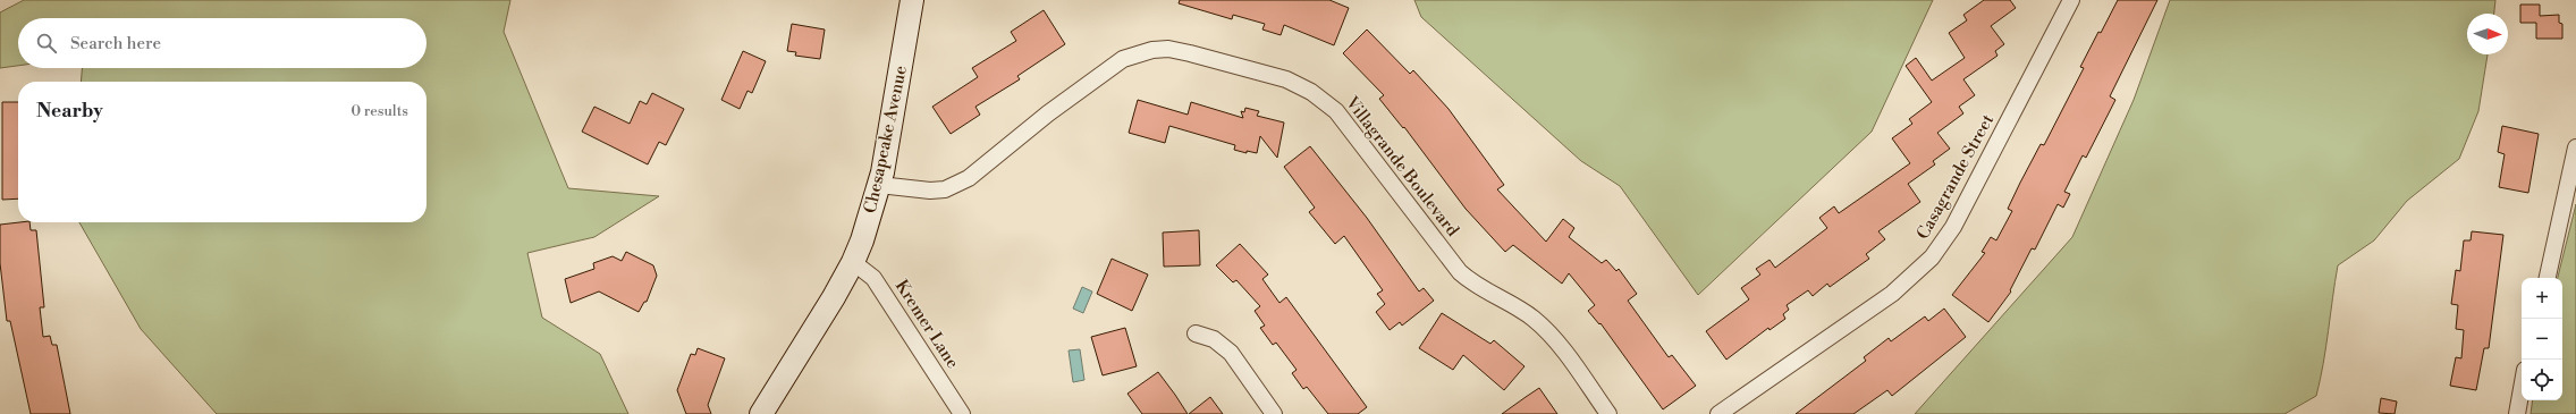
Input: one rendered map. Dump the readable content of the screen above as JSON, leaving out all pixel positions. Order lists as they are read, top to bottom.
{
  "streets": {
    "street": [
      "Chesapeake Avenue",
      "Villagrande Boulevard",
      "Casagrande Street",
      "Kremer Lane"
    ]
  },
  "crossings": [
    ["Chesapeake Avenue", "Villagrande Boulevard"],
    ["Chesapeake Avenue", "Kremer Lane"]
  ],
  "north": "right",
  "page": {
    "search": "Search here",
    "heading": ["Nearby", "0 results"],
    "map_buttons": ["+", "−"]
  }
}
